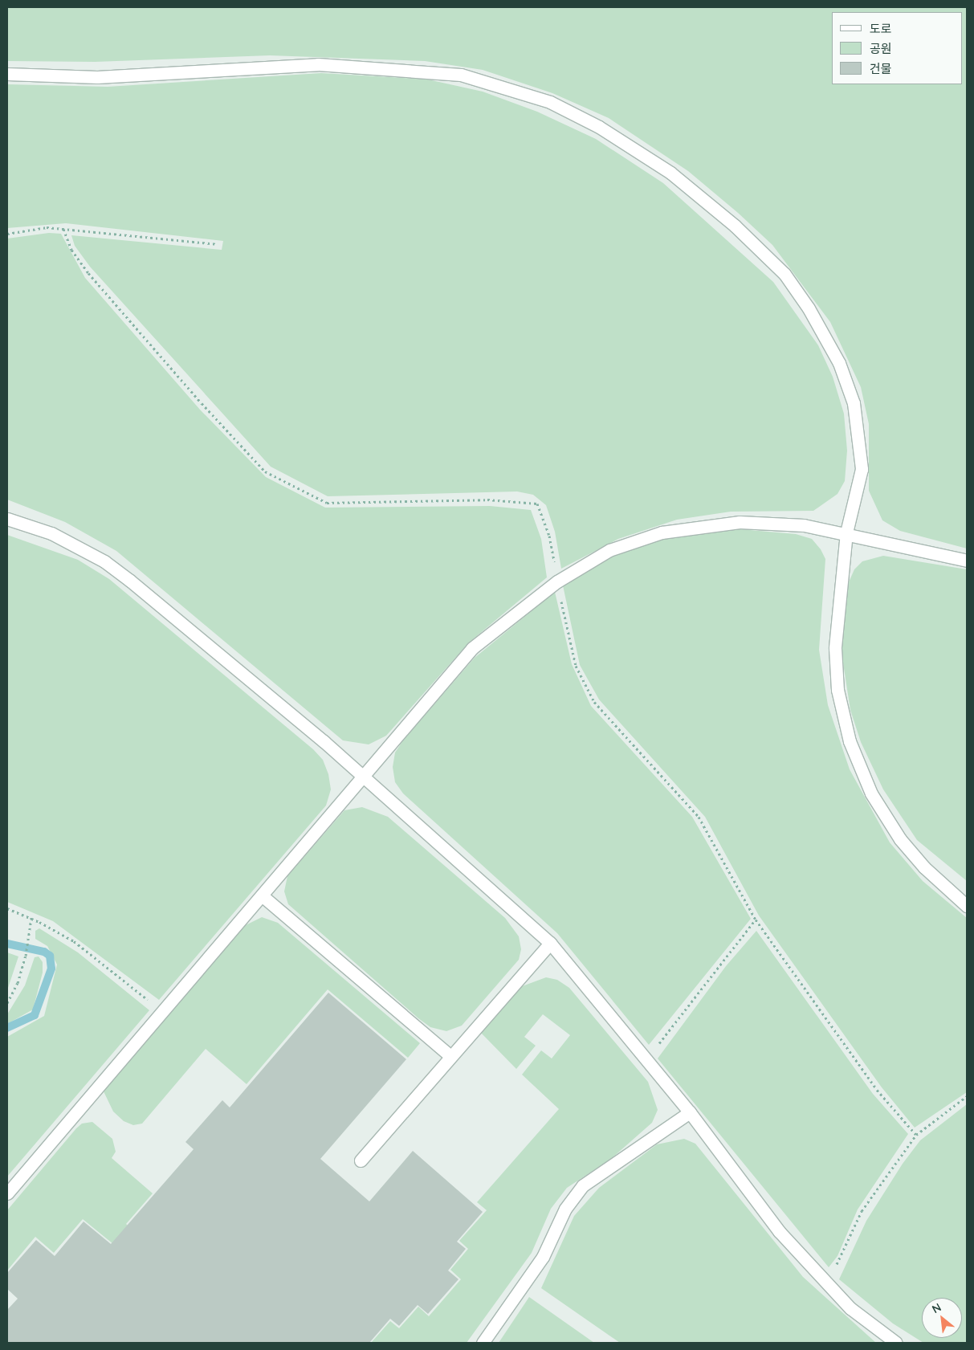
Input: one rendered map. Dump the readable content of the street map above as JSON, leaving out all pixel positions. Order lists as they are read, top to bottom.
{
  "legend": ["도로", "공원", "건물"],
  "north": "top left"
}
